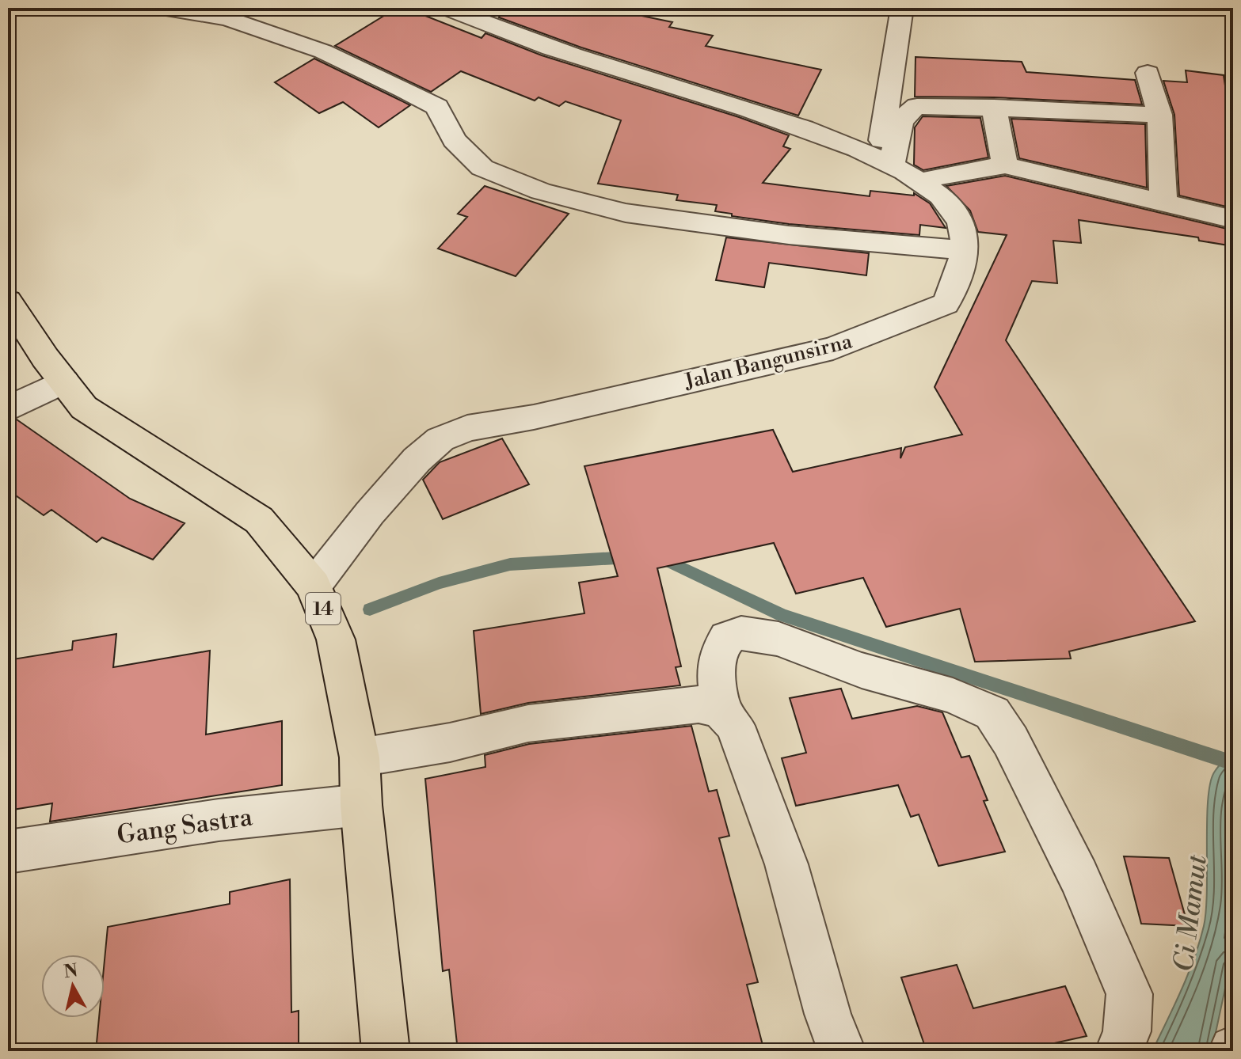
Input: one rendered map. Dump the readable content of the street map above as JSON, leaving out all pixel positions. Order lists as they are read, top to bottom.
{
  "streets": {
    "highway": ["14"],
    "street": ["Jalan Bangunsirna", "Gang Sastra"]
  },
  "crossings": [
    ["Jalan Bangunsirna", "14"],
    ["14", "Gang Sastra"]
  ],
  "water": ["Ci Mamut"],
  "north": "top"
}
